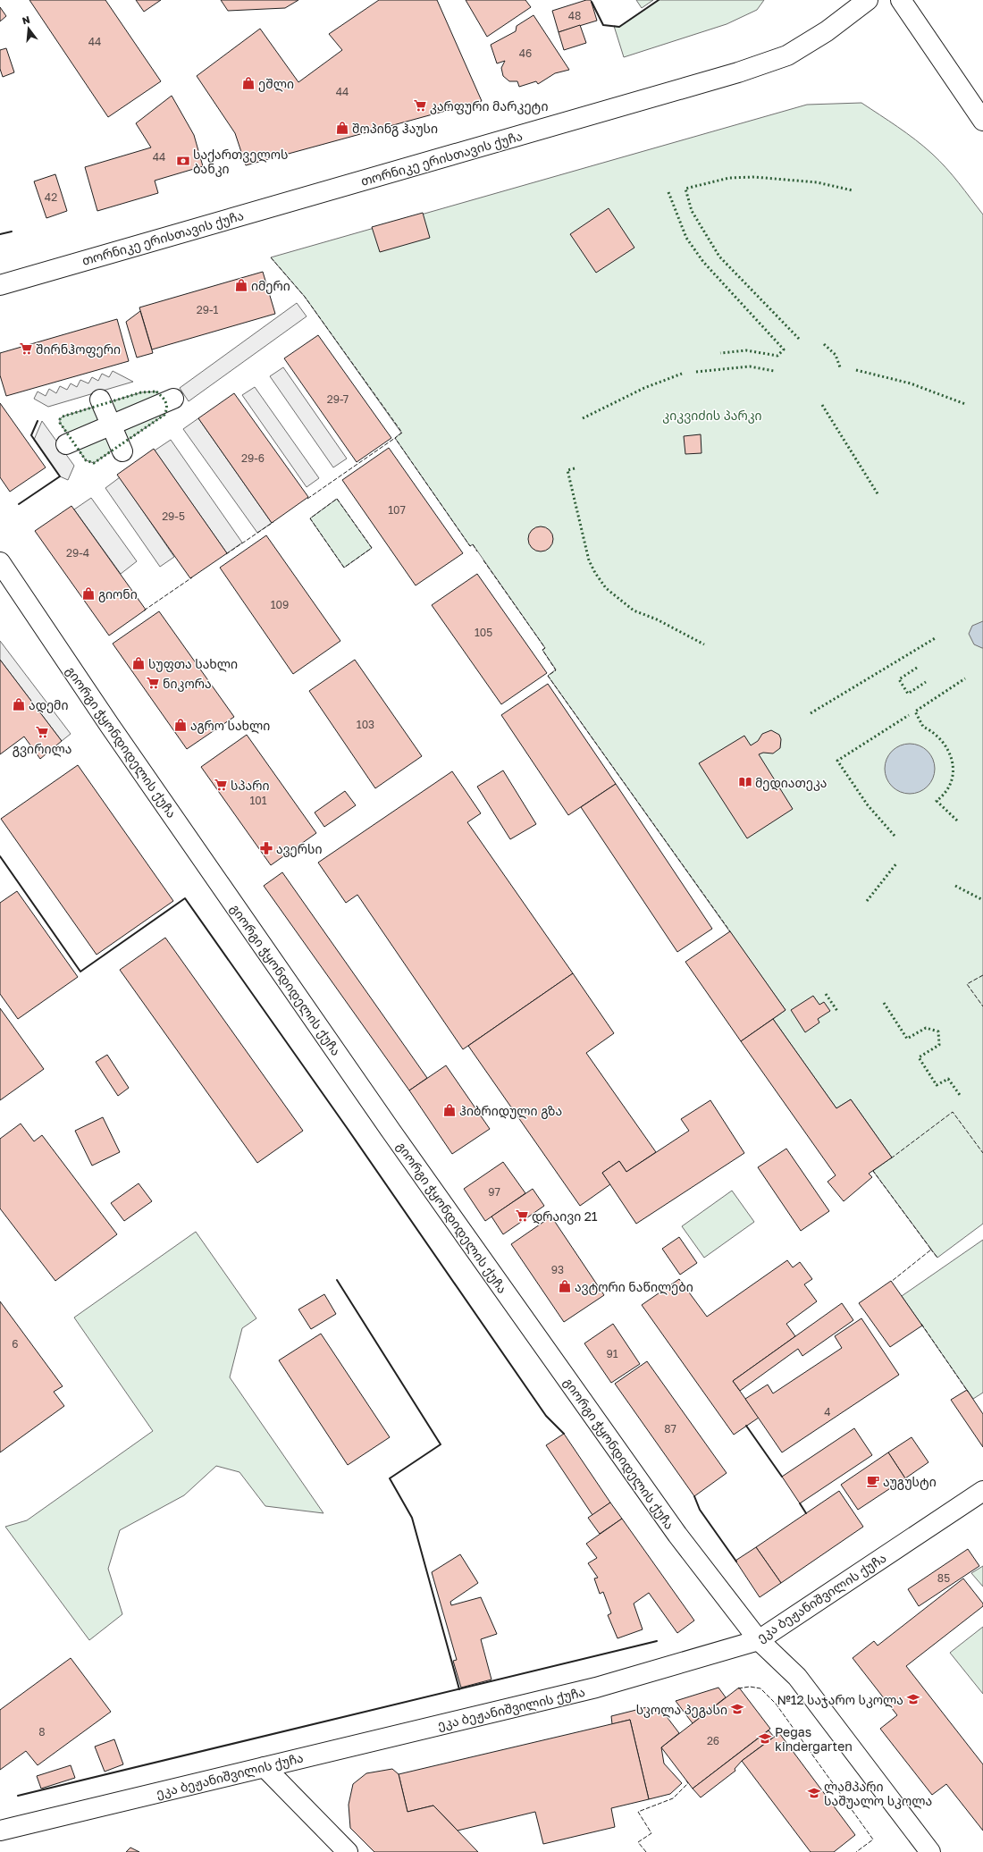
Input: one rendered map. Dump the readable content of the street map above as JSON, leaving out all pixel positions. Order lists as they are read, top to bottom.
{
  "streets": {
    "street": ["თორნიკე ერისთავის ქუჩა", "გიორგი ჭყონდიდელის ქუჩა", "ეკა ბეჟანიშვილის ქუჩა"]
  },
  "crossings": [
    ["გიორგი ჭყონდიდელის ქუჩა", "ეკა ბეჟანიშვილის ქუჩა"]
  ],
  "parks": ["კიკვიძის პარკი"],
  "places": {
    "shop": [
      "ეშლი",
      "შოპინგ ჰაუსი",
      "იმერი",
      "გიონი",
      "სუფთა სახლი",
      "ადემი",
      "აგრო სახლი",
      "ჰიბრიდული გზა",
      "ავტორი ნაწილები"
    ],
    "supermarket": [
      "კარფური მარკეტი",
      "შირნჰოფერი",
      "ნიკორა",
      "გვირილა",
      "სპარი",
      "დრაივი 21"
    ],
    "bank": ["საქართველოს ბანკი"],
    "library": ["მედიათეკა"],
    "pharmacy": ["ავერსი"],
    "cafe": ["აუგუსტი"],
    "school or university": [
      "№12 საჯარო სკოლა",
      "სკოლა პეგასი",
      "Pegas kindergarten",
      "ლამპარი საშუალო სკოლა"
    ]
  },
  "house_numbers": [
    "48",
    "44",
    "46",
    "44",
    "44",
    "42",
    "29-1",
    "29-7",
    "29-6",
    "107",
    "29-5",
    "29-4",
    "109",
    "105",
    "103",
    "101",
    "97",
    "93",
    "6",
    "91",
    "4",
    "87",
    "85",
    "8",
    "26"
  ],
  "north": "top"
}
